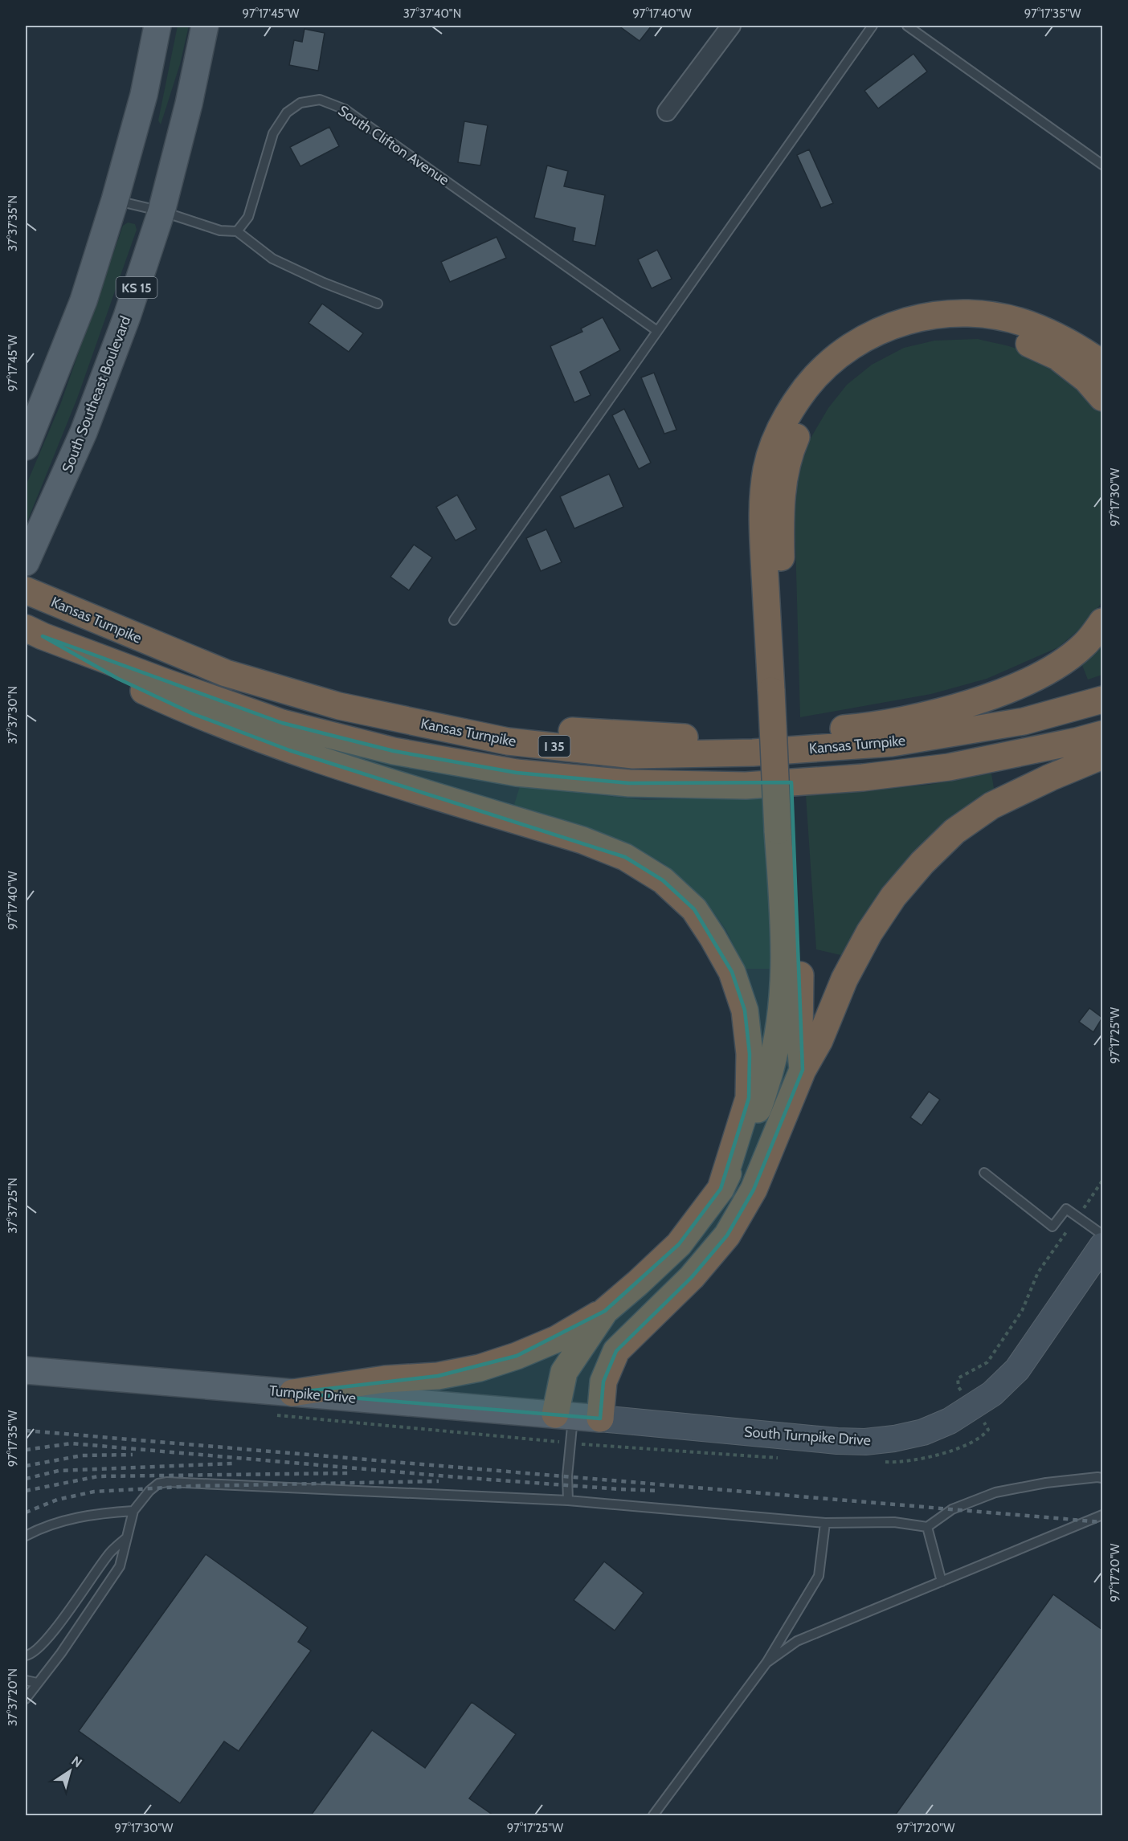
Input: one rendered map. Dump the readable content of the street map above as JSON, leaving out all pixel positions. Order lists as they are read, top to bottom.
{
  "streets": {
    "highway": ["Kansas Turnpike", "I 35"],
    "main road": ["KS 15", "South Southeast Boulevard", "Turnpike Drive"],
    "street": ["South Turnpike Drive"],
    "lane": ["South Clifton Avenue"]
  },
  "crossings": [
    ["Turnpike Drive", "South Turnpike Drive"]
  ],
  "north": "top right",
  "coordinates": [
    "97°17'45\"W",
    "37°37'40\"N",
    "97°17'40\"W",
    "97°17'35\"W",
    "37°37'35\"N",
    "97°17'30\"W",
    "37°37'30\"N",
    "97°17'25\"W",
    "37°37'25\"N",
    "97°17'20\"W",
    "37°37'20\"N"
  ]
}
